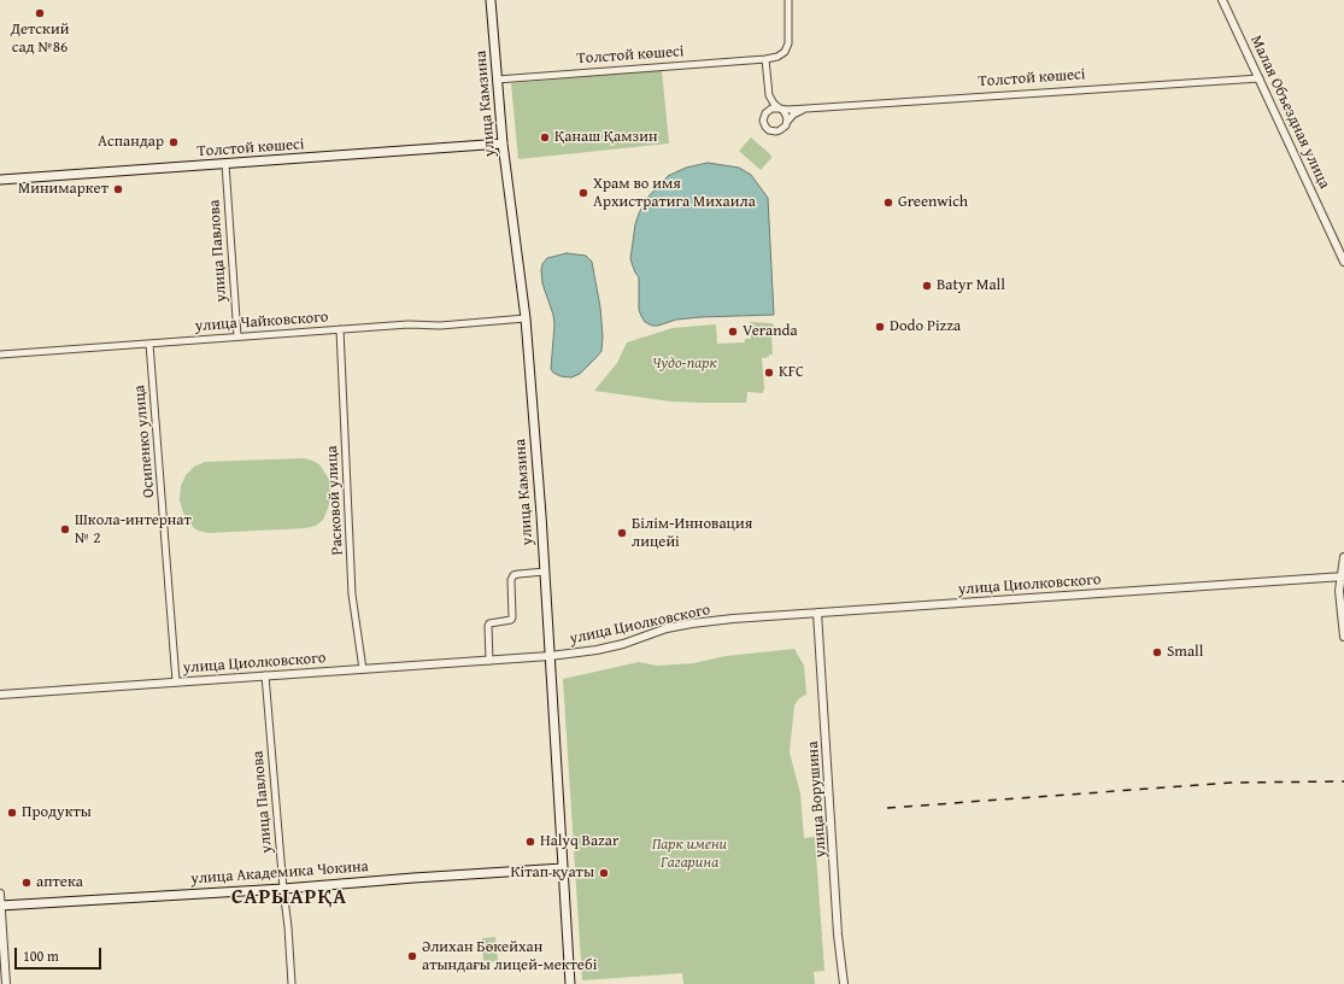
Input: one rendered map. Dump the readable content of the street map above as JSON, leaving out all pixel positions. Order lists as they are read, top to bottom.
{
  "streets": {
    "main road": ["Толстой көшесі", "улица Камзина", "улица Академика Чокина"],
    "street": [
      "Малая Объездная улица",
      "улица Павлова",
      "улица Чайковского",
      "Осипенко улица",
      "Расковой улица",
      "улица Циолковского",
      "улица Ворушина"
    ]
  },
  "crossings": [
    ["Толстой көшесі", "улица Камзина"],
    ["Толстой көшесі", "Малая Объездная улица"],
    ["Толстой көшесі", "улица Павлова"],
    ["улица Камзина", "улица Чайковского"],
    ["улица Камзина", "улица Циолковского"],
    ["улица Камзина", "улица Академика Чокина"],
    ["улица Павлова", "улица Чайковского"],
    ["улица Павлова", "улица Циолковского"],
    ["улица Павлова", "улица Академика Чокина"],
    ["улица Чайковского", "Осипенко улица"],
    ["улица Чайковского", "Расковой улица"],
    ["Осипенко улица", "улица Циолковского"],
    ["Расковой улица", "улица Циолковского"],
    ["улица Циолковского", "улица Ворушина"]
  ],
  "districts": ["САРЫАРҚА"],
  "parks": ["Чудо-парк", "Парк имени Гагарина"],
  "places": [
    "Детский сад №86",
    "Қанаш Қамзин",
    "Аспандар",
    "Минимаркет",
    "Храм во имя Архистратига Михаила",
    "Greenwich",
    "Batyr Mall",
    "Dodo Pizza",
    "Veranda",
    "KFC",
    "Школа-интернат № 2",
    "Білім-Инновация лицейі",
    "Small",
    "Продукты",
    "Halyq Bazar",
    "Кітап қуаты",
    "аптека",
    "Әлихан Бөкейхан атындағы лицей-мектебі"
  ],
  "scale_bar": "100 m"
}
